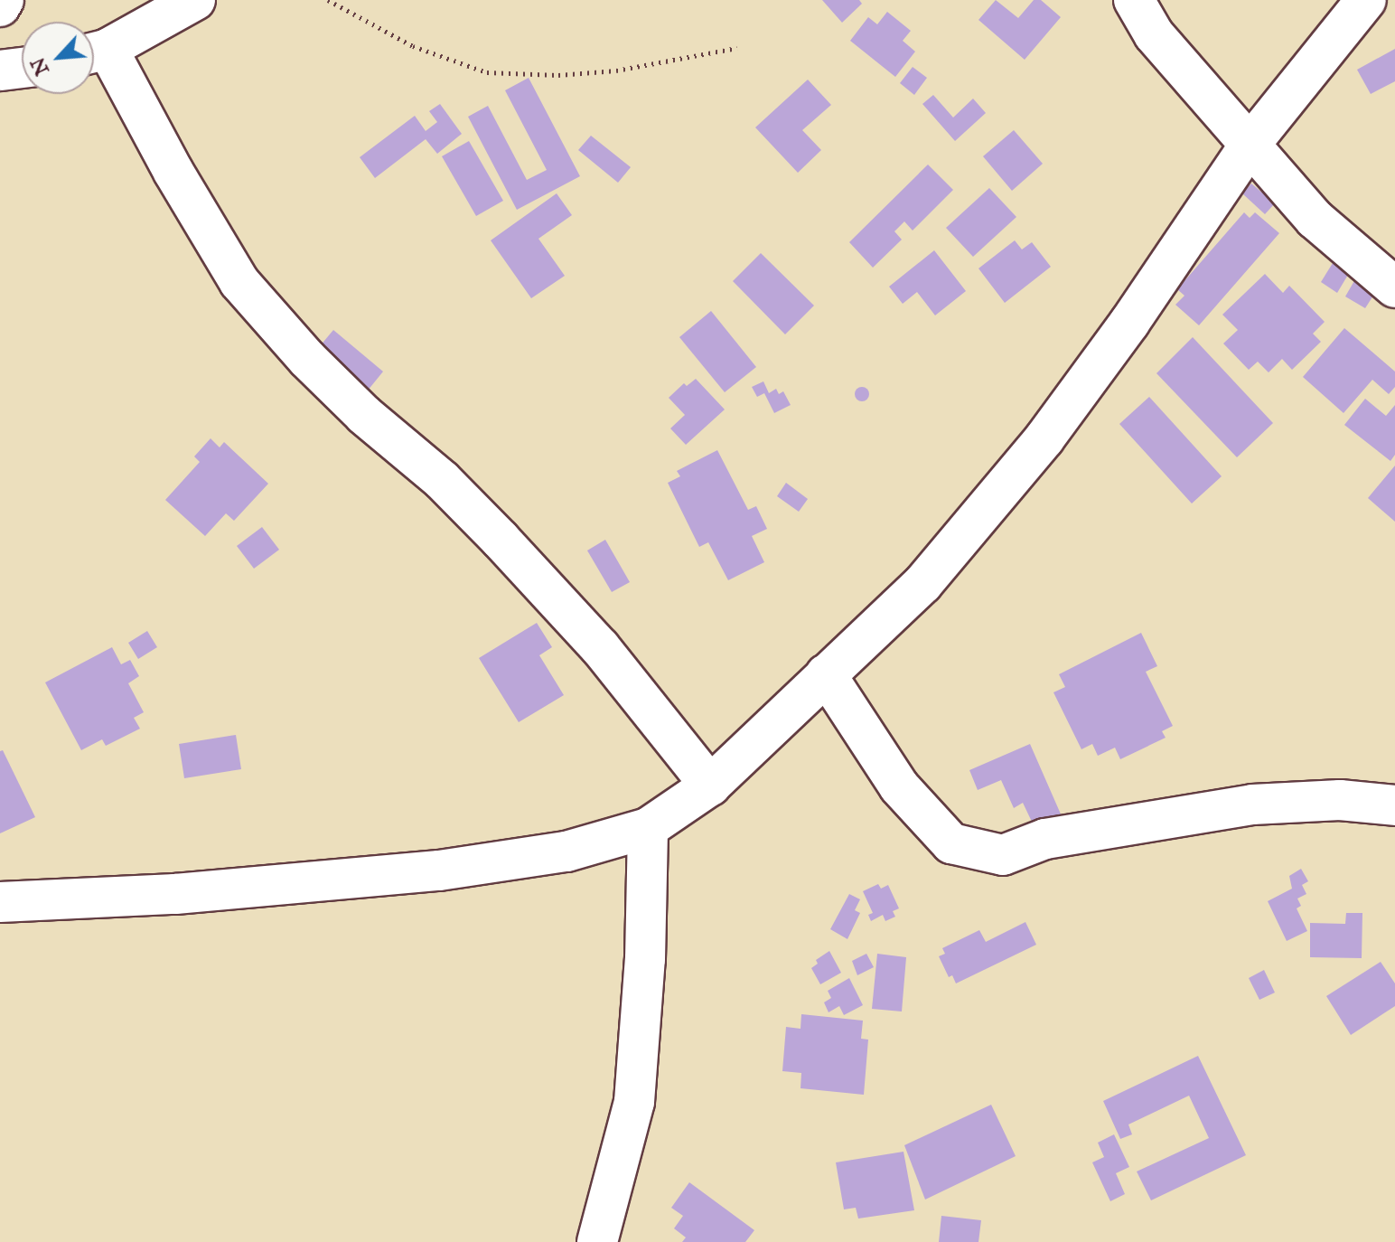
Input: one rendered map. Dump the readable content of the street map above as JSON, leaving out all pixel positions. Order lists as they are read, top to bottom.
{
  "north": "bottom left"
}
